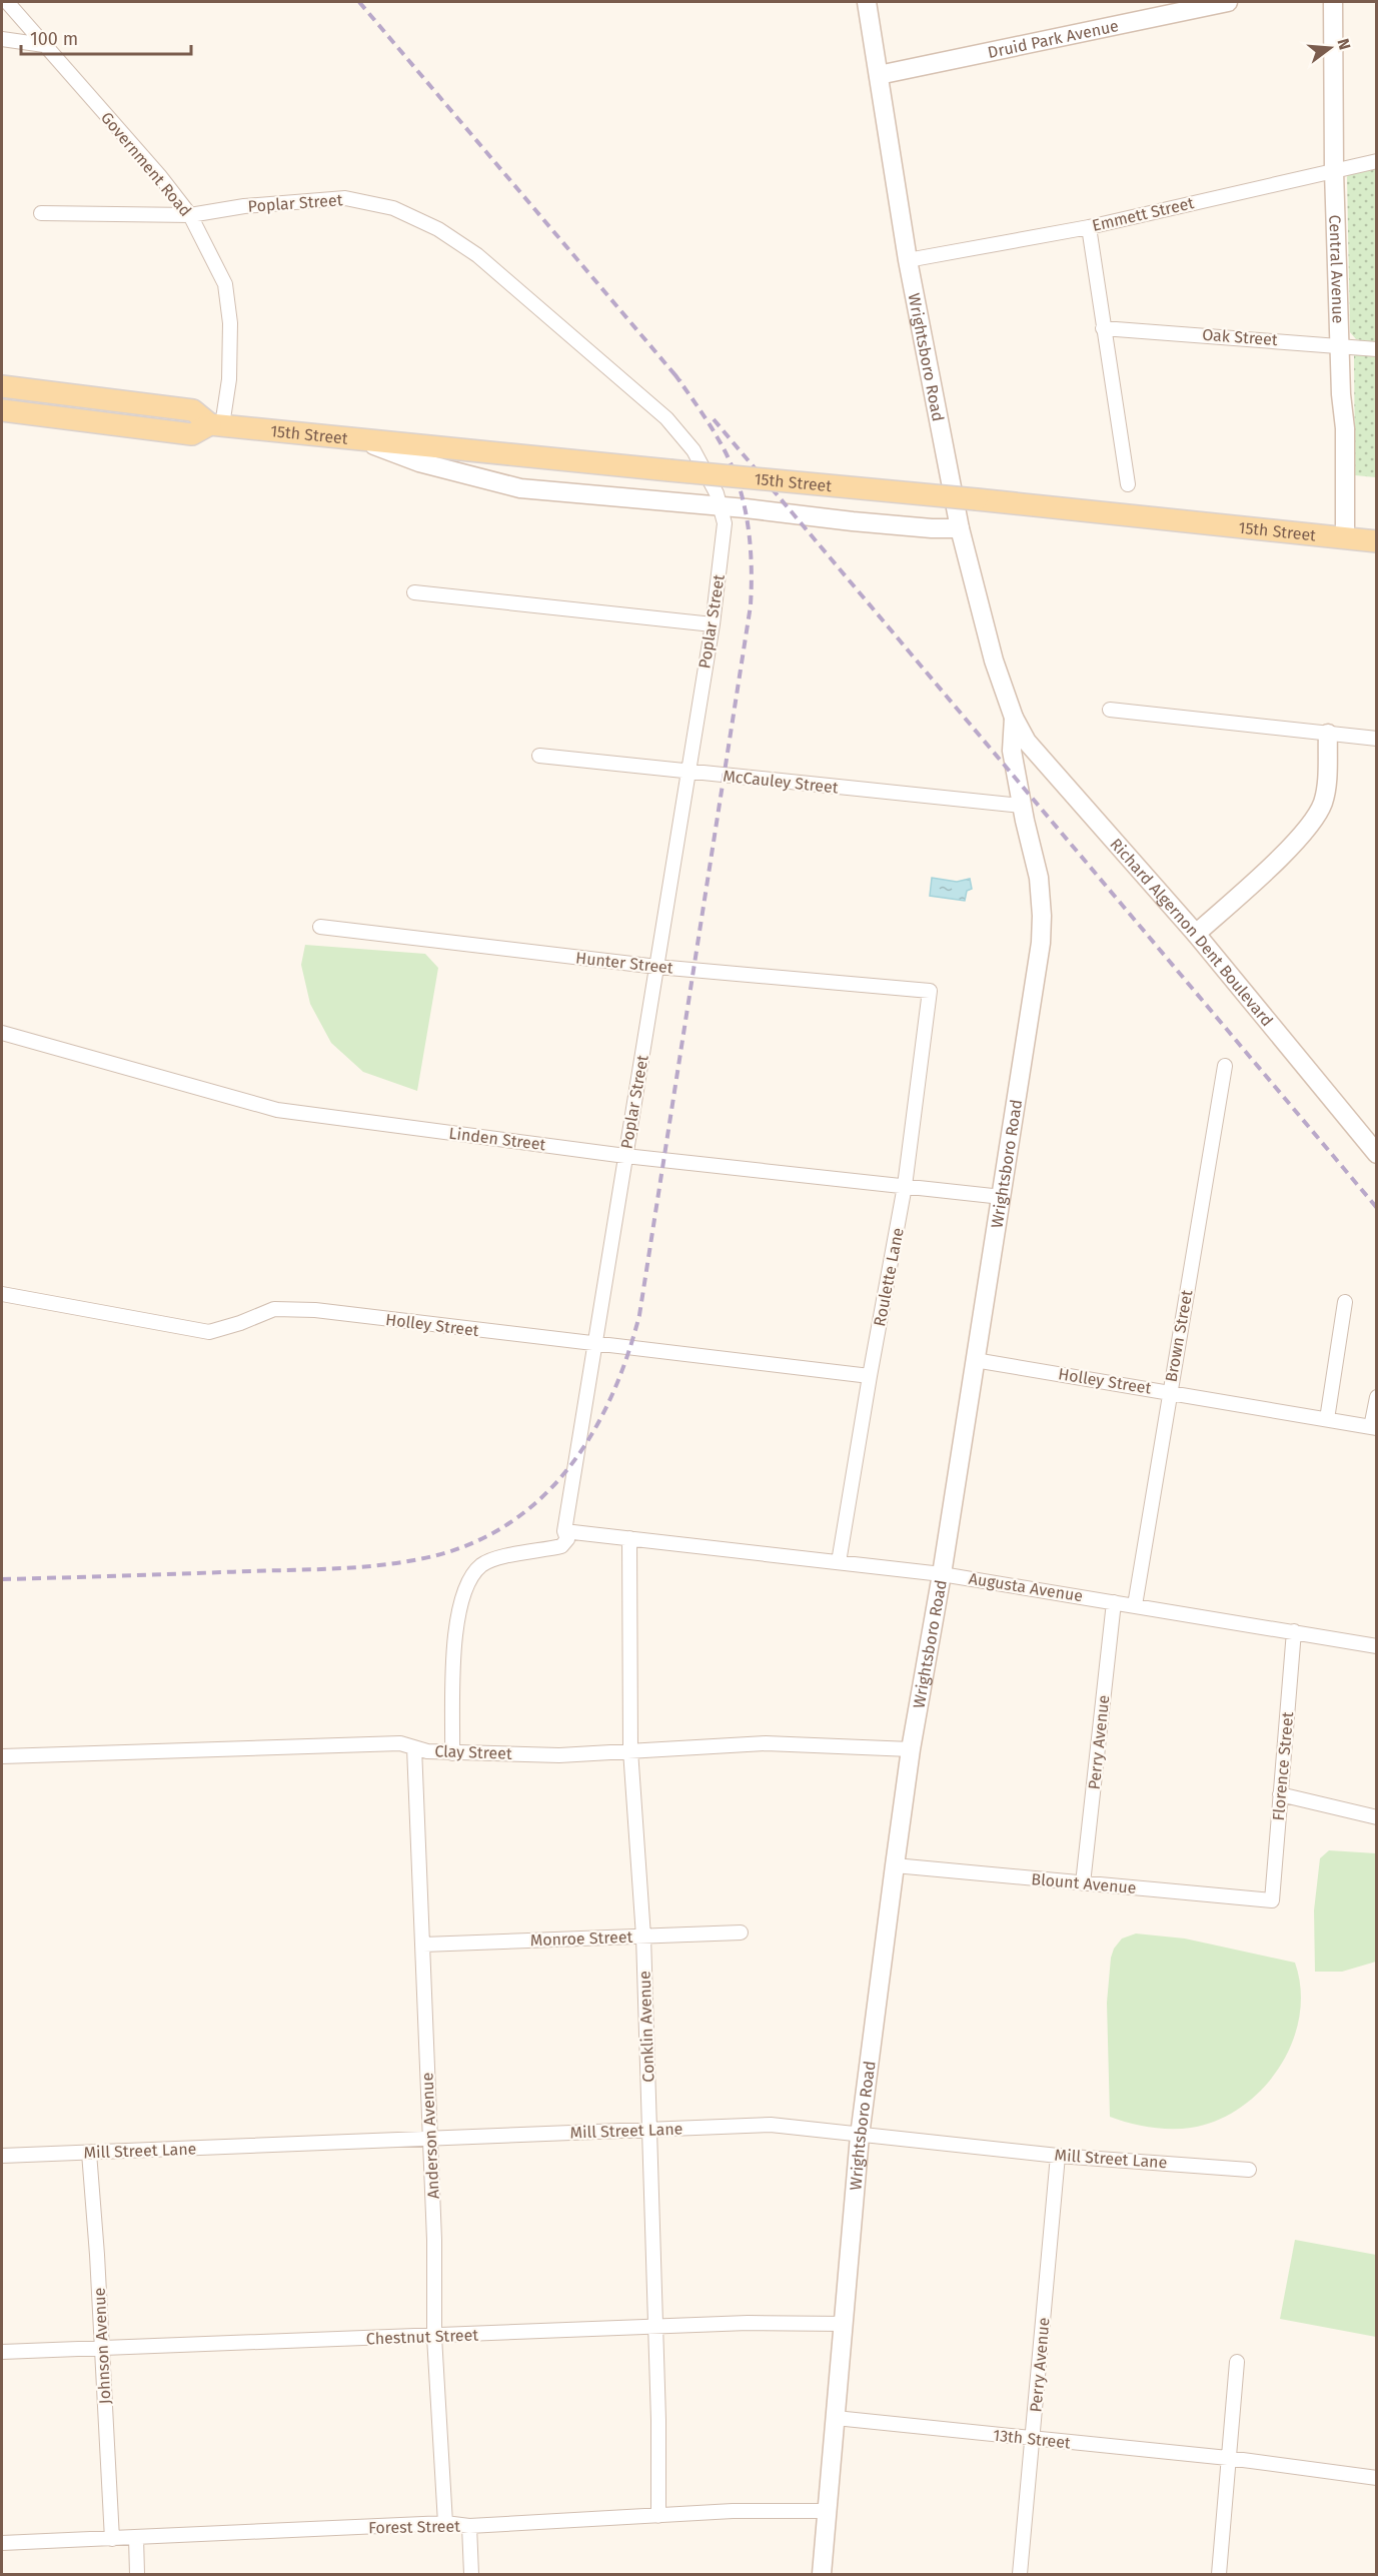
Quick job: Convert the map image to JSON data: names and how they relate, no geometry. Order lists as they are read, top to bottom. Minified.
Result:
{"streets":{"main road":["15th Street"],"street":["Druid Park Avenue","Government Road","Poplar Street","Emmett Street","Central Avenue","Oak Street","Wrightsboro Road","McCauley Street","Richard Algernon Dent Boulevard","Hunter Street","Linden Street","Roulette Lane","Holley Street","Brown Street","Augusta Avenue","Perry Avenue","Clay Street","Florence Street","Blount Avenue","Monroe Street","Conklin Avenue","Mill Street Lane","Anderson Avenue","Chestnut Street","Johnson Avenue","13th Street","Forest Street"]},"crossings":[["Druid Park Avenue","Wrightsboro Road"],["Government Road","Poplar Street"],["Government Road","15th Street"],["Poplar Street","McCauley Street"],["Poplar Street","Hunter Street"],["Poplar Street","Linden Street"],["Poplar Street","Holley Street"],["Poplar Street","Augusta Avenue"],["Emmett Street","Central Avenue"],["Emmett Street","Wrightsboro Road"],["Central Avenue","Oak Street"],["Central Avenue","15th Street"],["Wrightsboro Road","McCauley Street"],["Wrightsboro Road","Richard Algernon Dent Boulevard"],["Wrightsboro Road","Linden Street"],["Wrightsboro Road","Holley Street"],["Wrightsboro Road","Augusta Avenue"],["Wrightsboro Road","Clay Street"],["Wrightsboro Road","Blount Avenue"],["Wrightsboro Road","Mill Street Lane"],["Wrightsboro Road","Chestnut Street"],["Wrightsboro Road","13th Street"],["Wrightsboro Road","Forest Street"],["Hunter Street","Roulette Lane"],["Linden Street","Roulette Lane"],["Roulette Lane","Holley Street"],["Roulette Lane","Augusta Avenue"],["Holley Street","Brown Street"],["Brown Street","Augusta Avenue"],["Augusta Avenue","Perry Avenue"],["Augusta Avenue","Florence Street"],["Augusta Avenue","Conklin Avenue"],["Perry Avenue","Blount Avenue"],["Perry Avenue","Mill Street Lane"],["Perry Avenue","13th Street"],["Clay Street","Conklin Avenue"],["Clay Street","Anderson Avenue"],["Florence Street","Blount Avenue"],["Monroe Street","Conklin Avenue"],["Monroe Street","Anderson Avenue"],["Conklin Avenue","Mill Street Lane"],["Conklin Avenue","Chestnut Street"],["Conklin Avenue","Forest Street"],["Mill Street Lane","Anderson Avenue"],["Mill Street Lane","Johnson Avenue"],["Anderson Avenue","Chestnut Street"],["Anderson Avenue","Forest Street"],["Chestnut Street","Johnson Avenue"],["Johnson Avenue","Forest Street"]],"scale_bar":"100 m","north":"right"}
